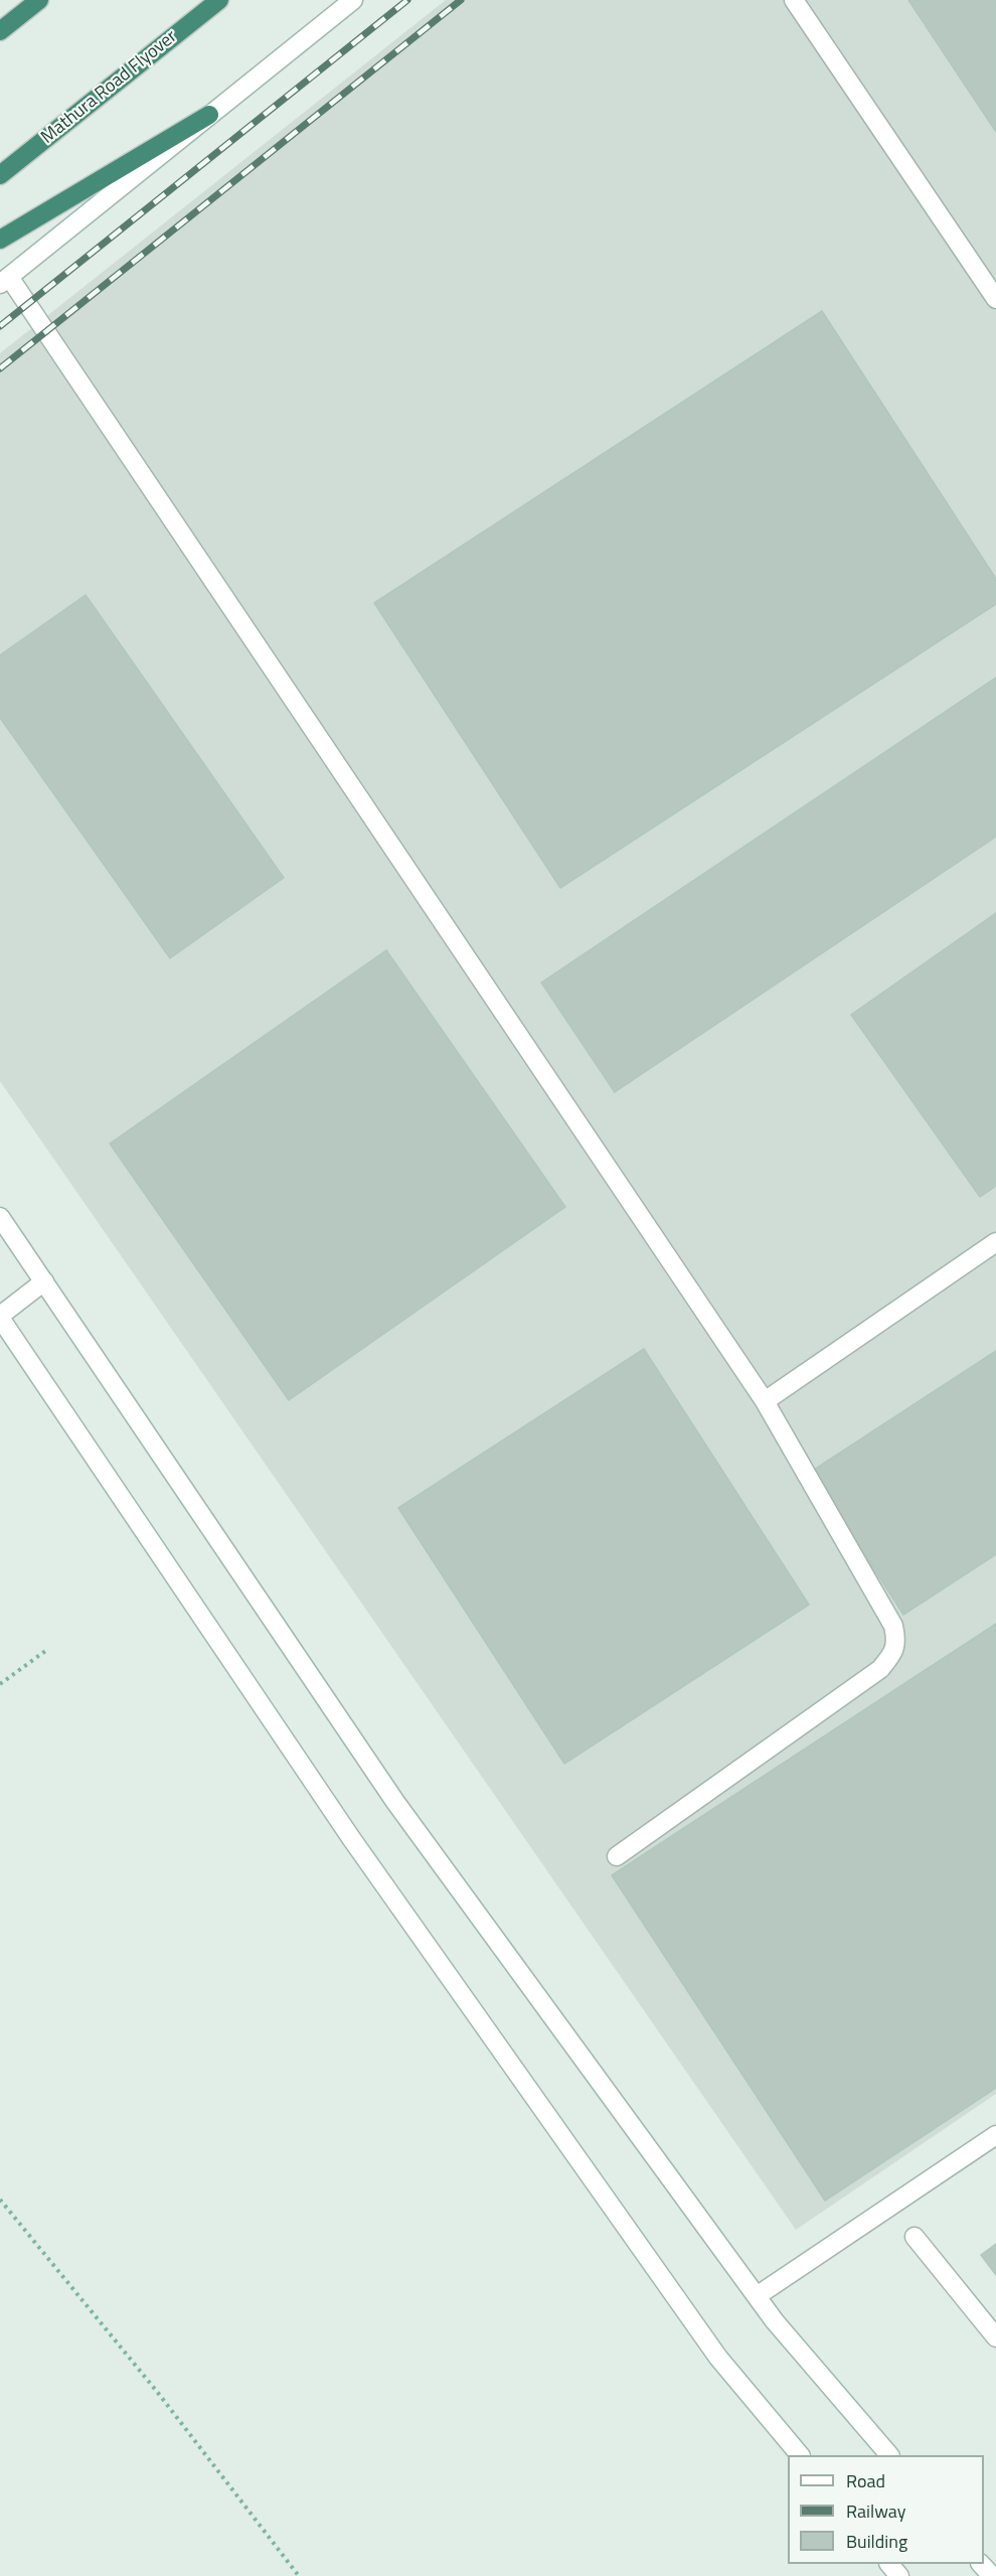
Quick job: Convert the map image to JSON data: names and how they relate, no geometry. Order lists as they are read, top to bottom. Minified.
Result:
{"streets":{"highway":["Mathura Road Flyover"]},"legend":["Road","Railway","Building"]}
